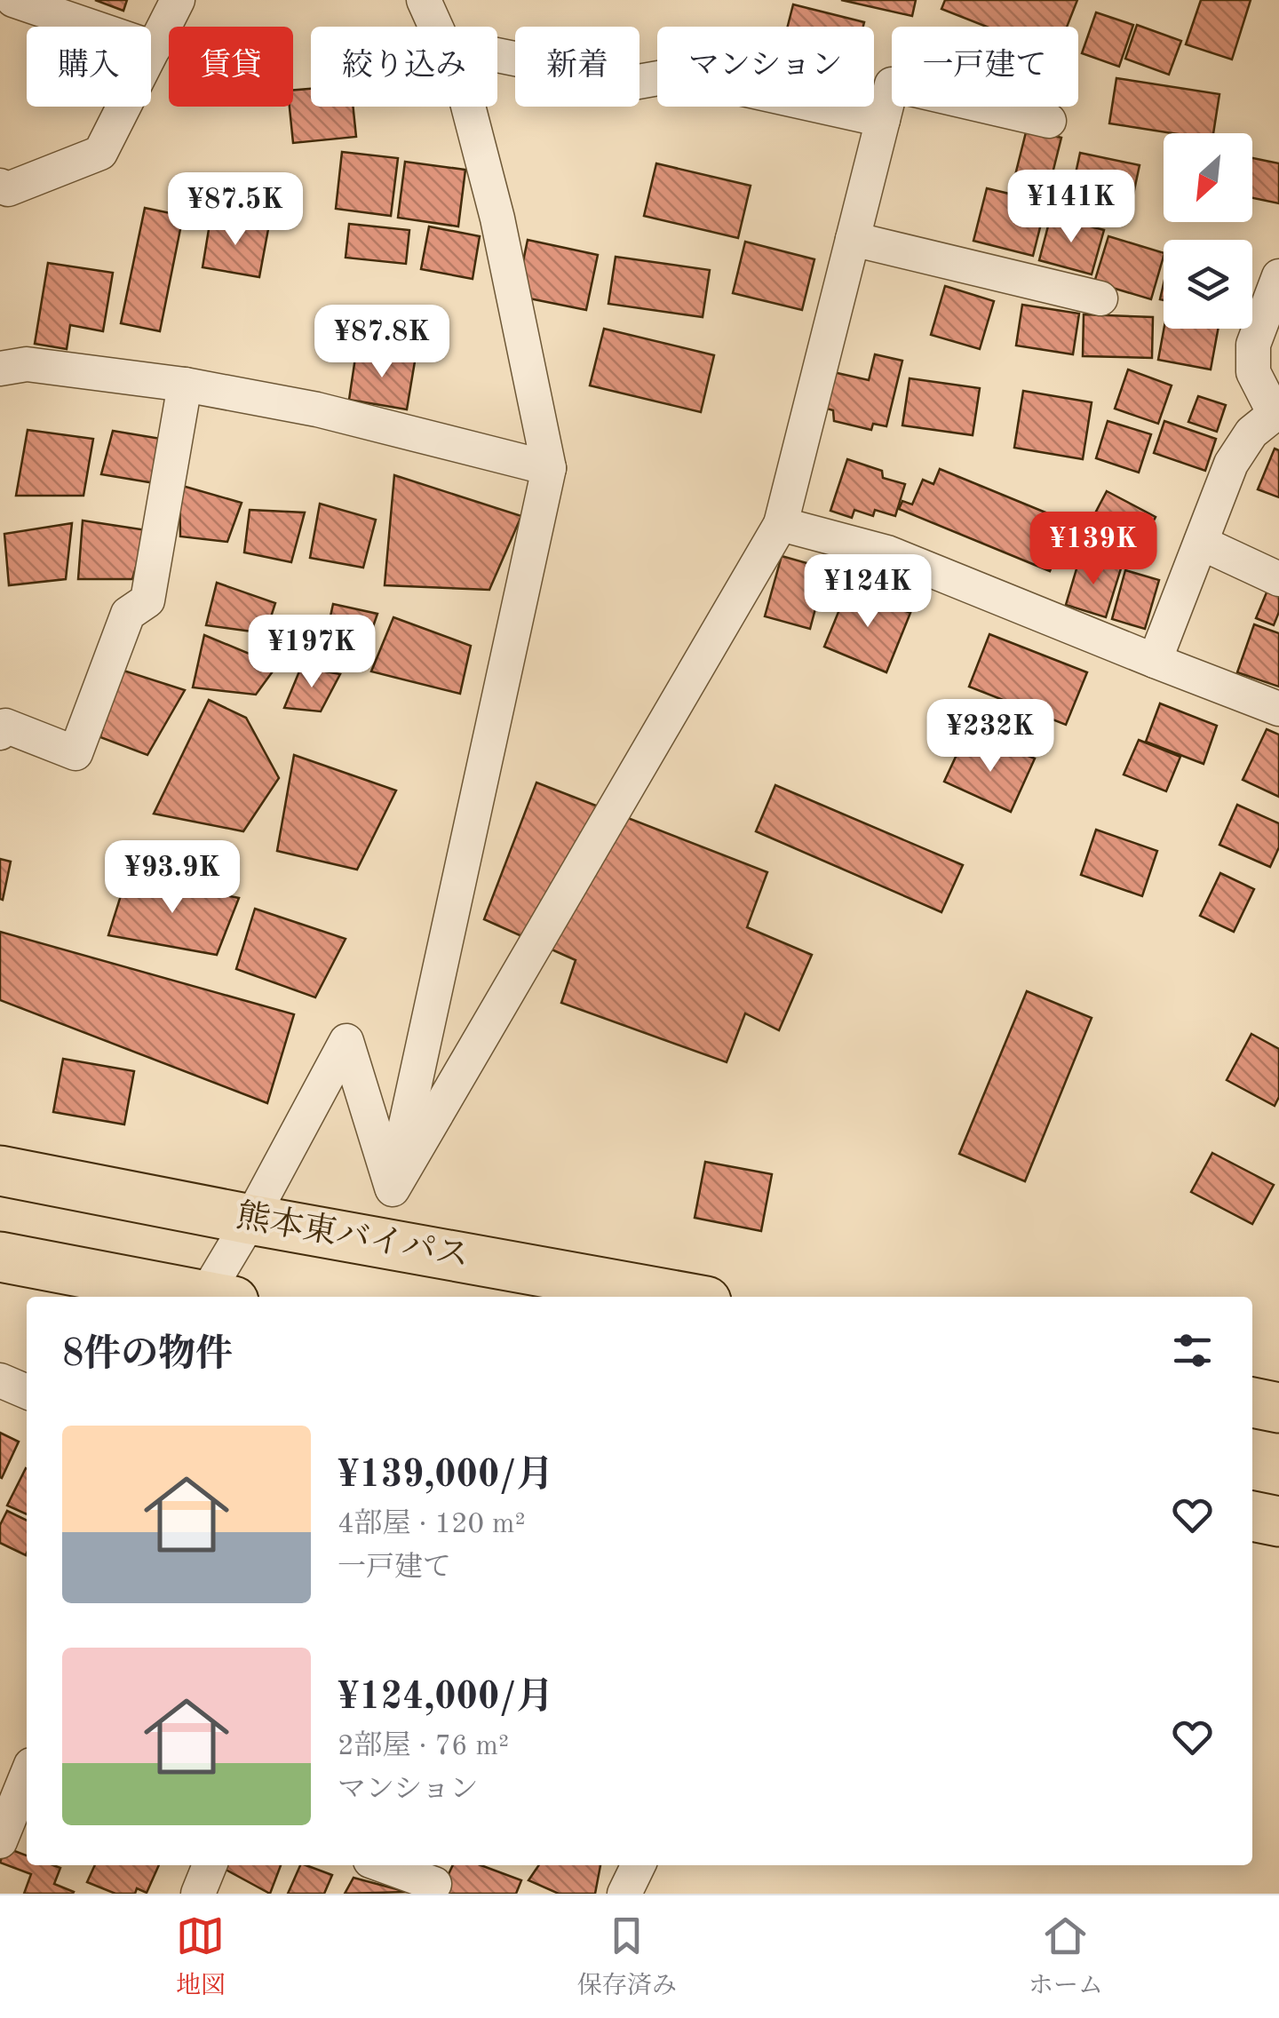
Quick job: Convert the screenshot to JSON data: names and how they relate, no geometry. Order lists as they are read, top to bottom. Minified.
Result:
{"streets":{"highway":["熊本東バイパス"]},"north":"bottom left","page":{"chip":["購入","賃貸","絞り込み","新着","マンション","一戸建て"],"price":["¥141K","¥87.5K","¥87.8K","¥139K","¥124K","¥197K","¥232K","¥93.9K"],"heading":"8件の物件","list":[{"name":"¥139,000/月","note":"4部屋 · 120 m² · 一戸建て"},{"name":"¥124,000/月","note":"2部屋 · 76 m² · マンション"}],"tabs":["地図","保存済み","ホーム"]}}
